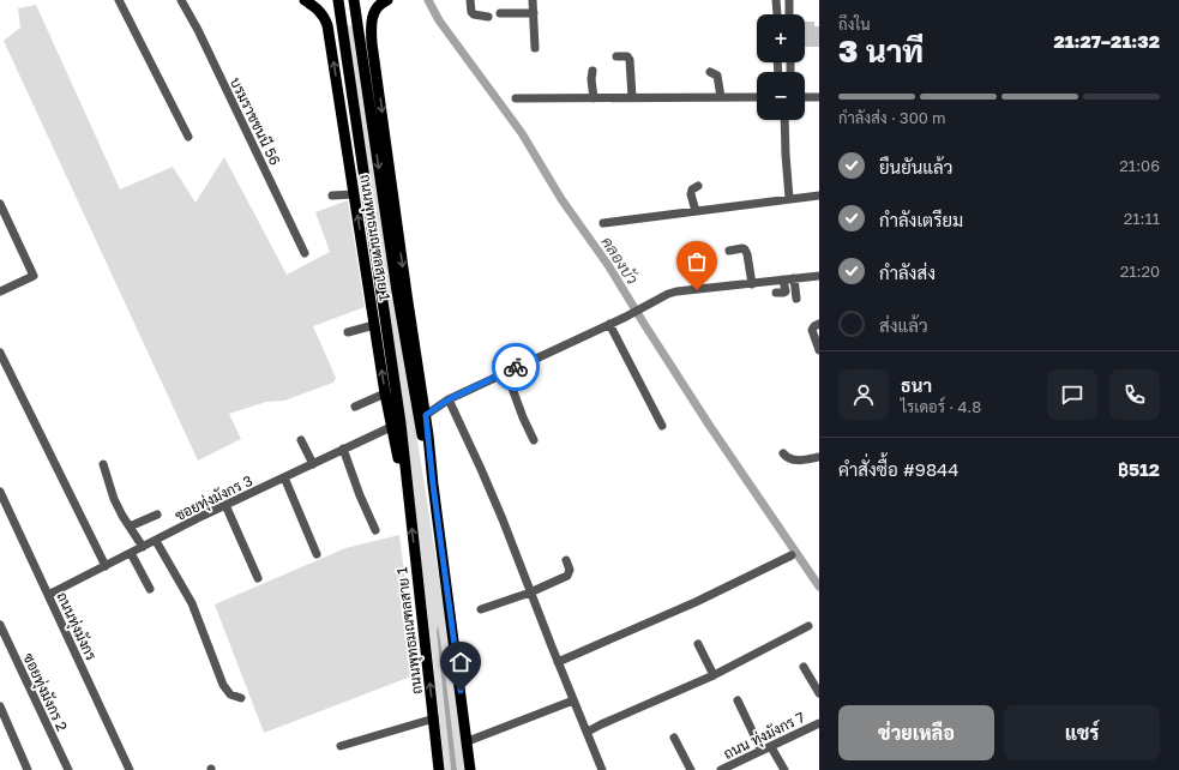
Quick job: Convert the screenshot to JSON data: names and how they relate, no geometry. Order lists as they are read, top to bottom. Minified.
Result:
{"streets":{"main road":["ถนนพุทธมณฑลสาย 1"],"street":["บรมราชชนนี 56","ซอยทุ่งมังกร 3","ถนนทุ่งมังกร","ซอยทุ่งมังกร 2","ถนน ทุ่งมังกร 7"]},"crossings":[["ถนนพุทธมณฑลสาย 1","ซอยทุ่งมังกร 3"],["ซอยทุ่งมังกร 3","ถนนทุ่งมังกร"]],"water":["คลองบัว"],"page":{"heading":["3 นาที","ถึงใน","21:27–21:32"],"panel":["ธนา","ไรเดอร์ · 4.8","คำสั่งซื้อ #9844","฿512"],"map_buttons":["+","−"],"bar":"กำลังส่ง · 300 m","list":[["ยืนยันแล้ว","21:06"],["กำลังเตรียม","21:11"],["กำลังส่ง","21:20"],"ส่งแล้ว"],"buttons":["ช่วยเหลือ","แชร์"]}}
